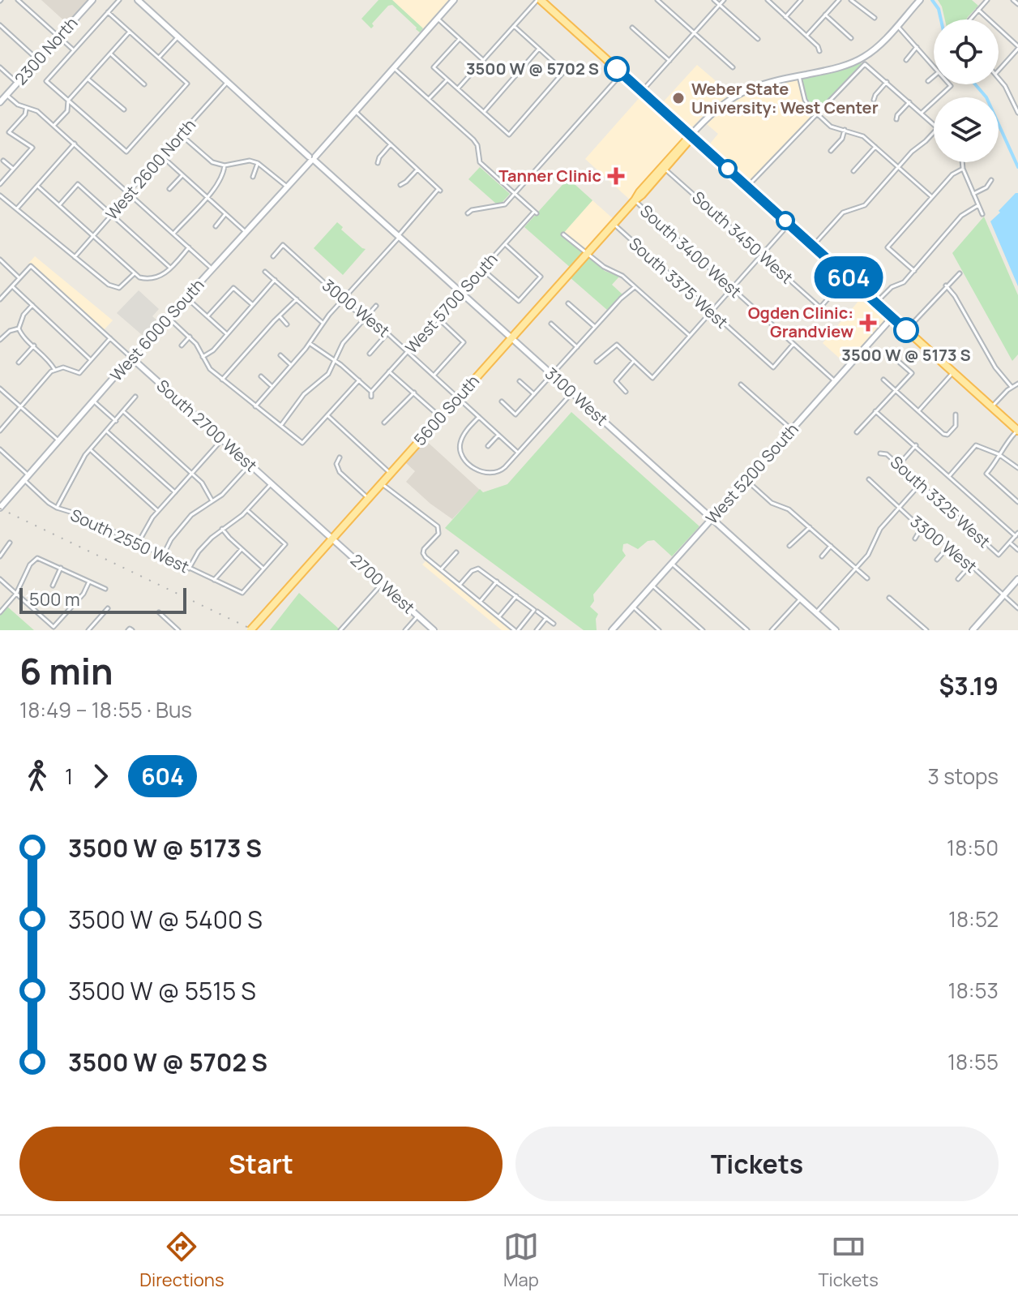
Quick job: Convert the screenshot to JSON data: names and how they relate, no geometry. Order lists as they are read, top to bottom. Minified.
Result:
{"streets":{"main road":["5600 South"],"street":["2300 North","West 2600 North","South 3450 West","South 3400 West","South 3375 West","West 5700 South","3000 West","West 6000 South","3100 West","South 2700 West","West 5200 South","South 3325 West","South 2550 West","3300 West","2700 West"]},"crossings":[["West 2600 North","3100 West"],["South 3450 West","5600 South"],["South 3400 West","South 3375 West"],["South 3400 West","5600 South"],["South 3400 West","West 5200 South"],["South 3375 West","5600 South"],["West 5700 South","3000 West"],["West 5700 South","3100 West"],["3000 West","5600 South"],["West 6000 South","3100 West"],["West 6000 South","South 2700 West"],["West 6000 South","South 2550 West"],["3100 West","5600 South"],["3100 West","West 5200 South"],["5600 South","South 2700 West"],["5600 South","2700 West"],["South 2700 West","2700 West"]],"places":{"other":["3500 W @ 5702 S","Weber State University: West Center","3500 W @ 5173 S"],"health":["Tanner Clinic","Ogden Clinic: Grandview"]},"lines":["bus line 604"],"scale_bar":"500 m","page":{"on_map":"604","scale":"500 m","heading":["6 min","18:49 – 18:55 · Bus","$3.19"],"legs":["1","604","3 stops"],"list":[{"name":"3500 W @ 5173 S","value":"18:50"},{"name":"3500 W @ 5400 S","value":"18:52"},{"name":"3500 W @ 5515 S","value":"18:53"},{"name":"3500 W @ 5702 S","value":"18:55"}],"buttons":["Start","Tickets"],"tabs":["Directions","Map","Tickets"]}}
